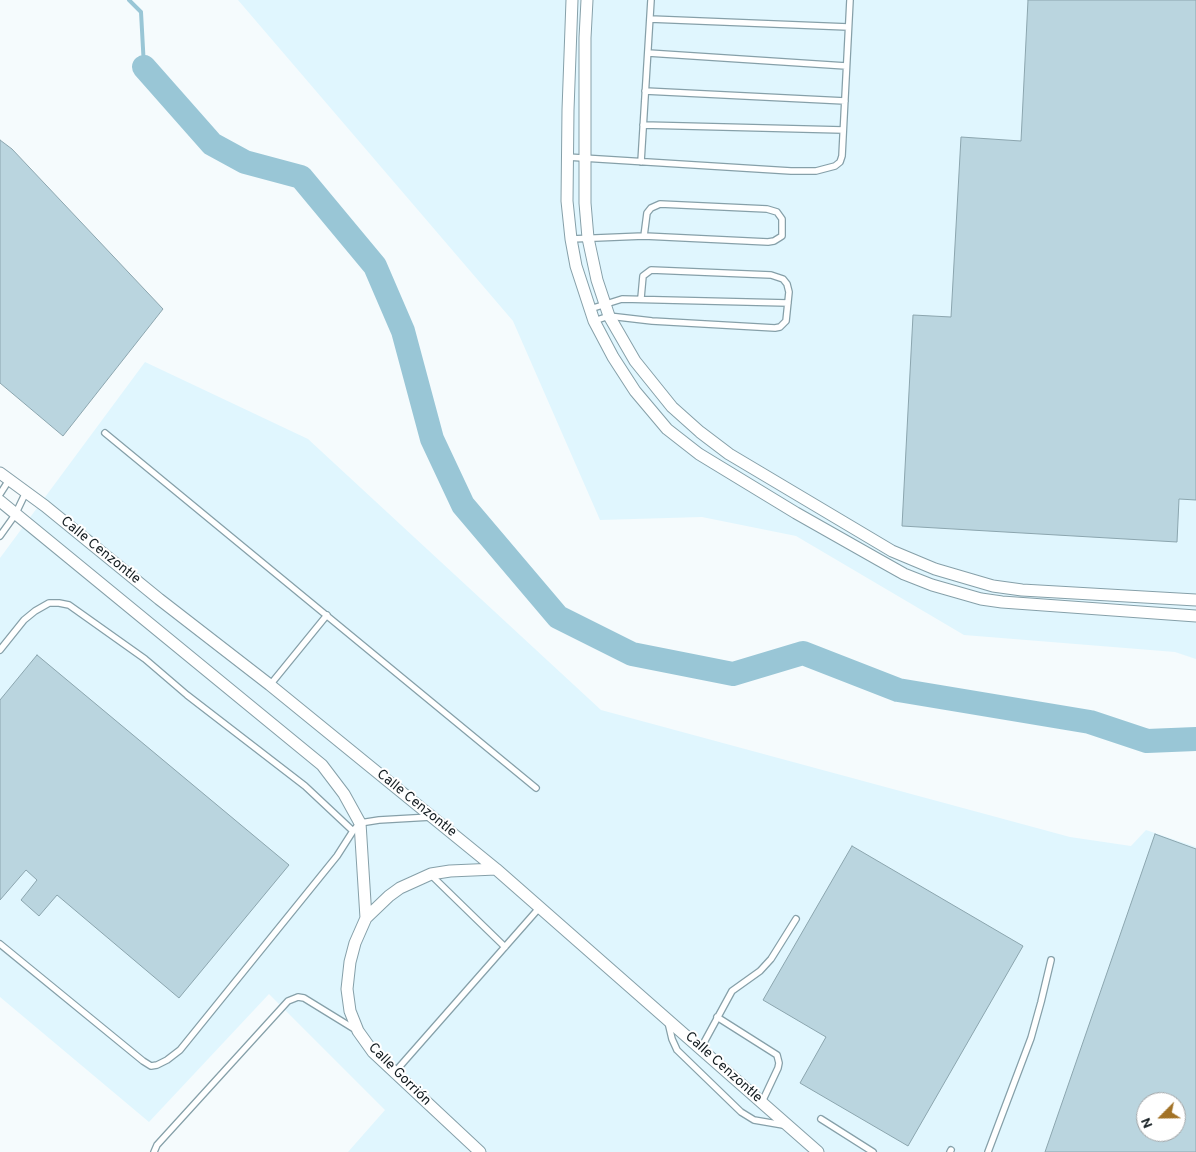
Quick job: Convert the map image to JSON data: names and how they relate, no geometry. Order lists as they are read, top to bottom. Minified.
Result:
{"streets":{"street":["Calle Cenzontle","Calle Gorrión"]},"crossings":[["Calle Cenzontle","Calle Gorrión"]],"north":"bottom left"}
